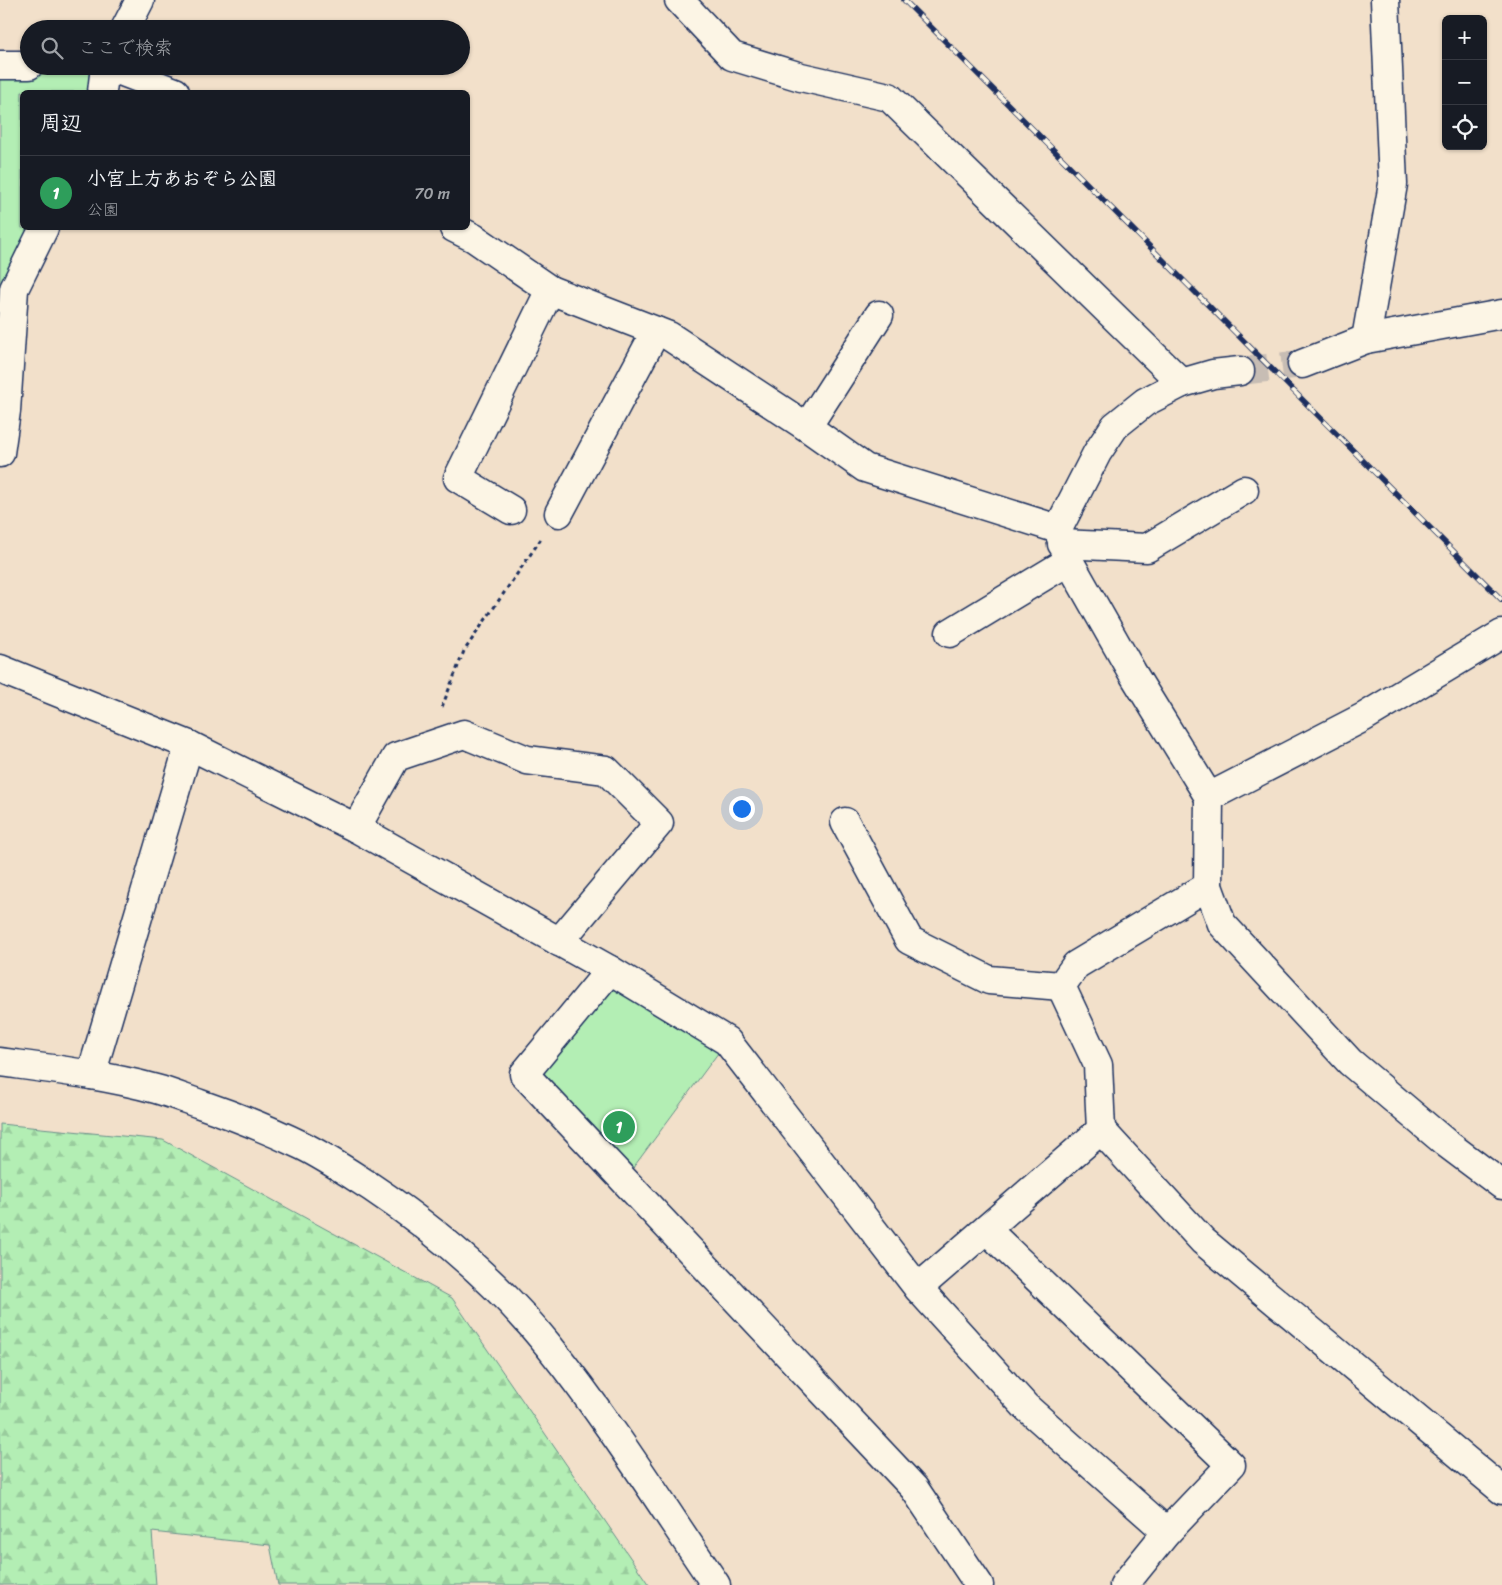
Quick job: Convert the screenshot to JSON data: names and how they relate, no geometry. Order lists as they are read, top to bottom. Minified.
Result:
{"page":{"map_buttons":["+","−"],"search":"ここで検索","heading":"周辺","list":[{"mark":"1","name":"小宮上方あおぞら公園","note":"公園","value":"70 m"}],"pins":"1"}}
